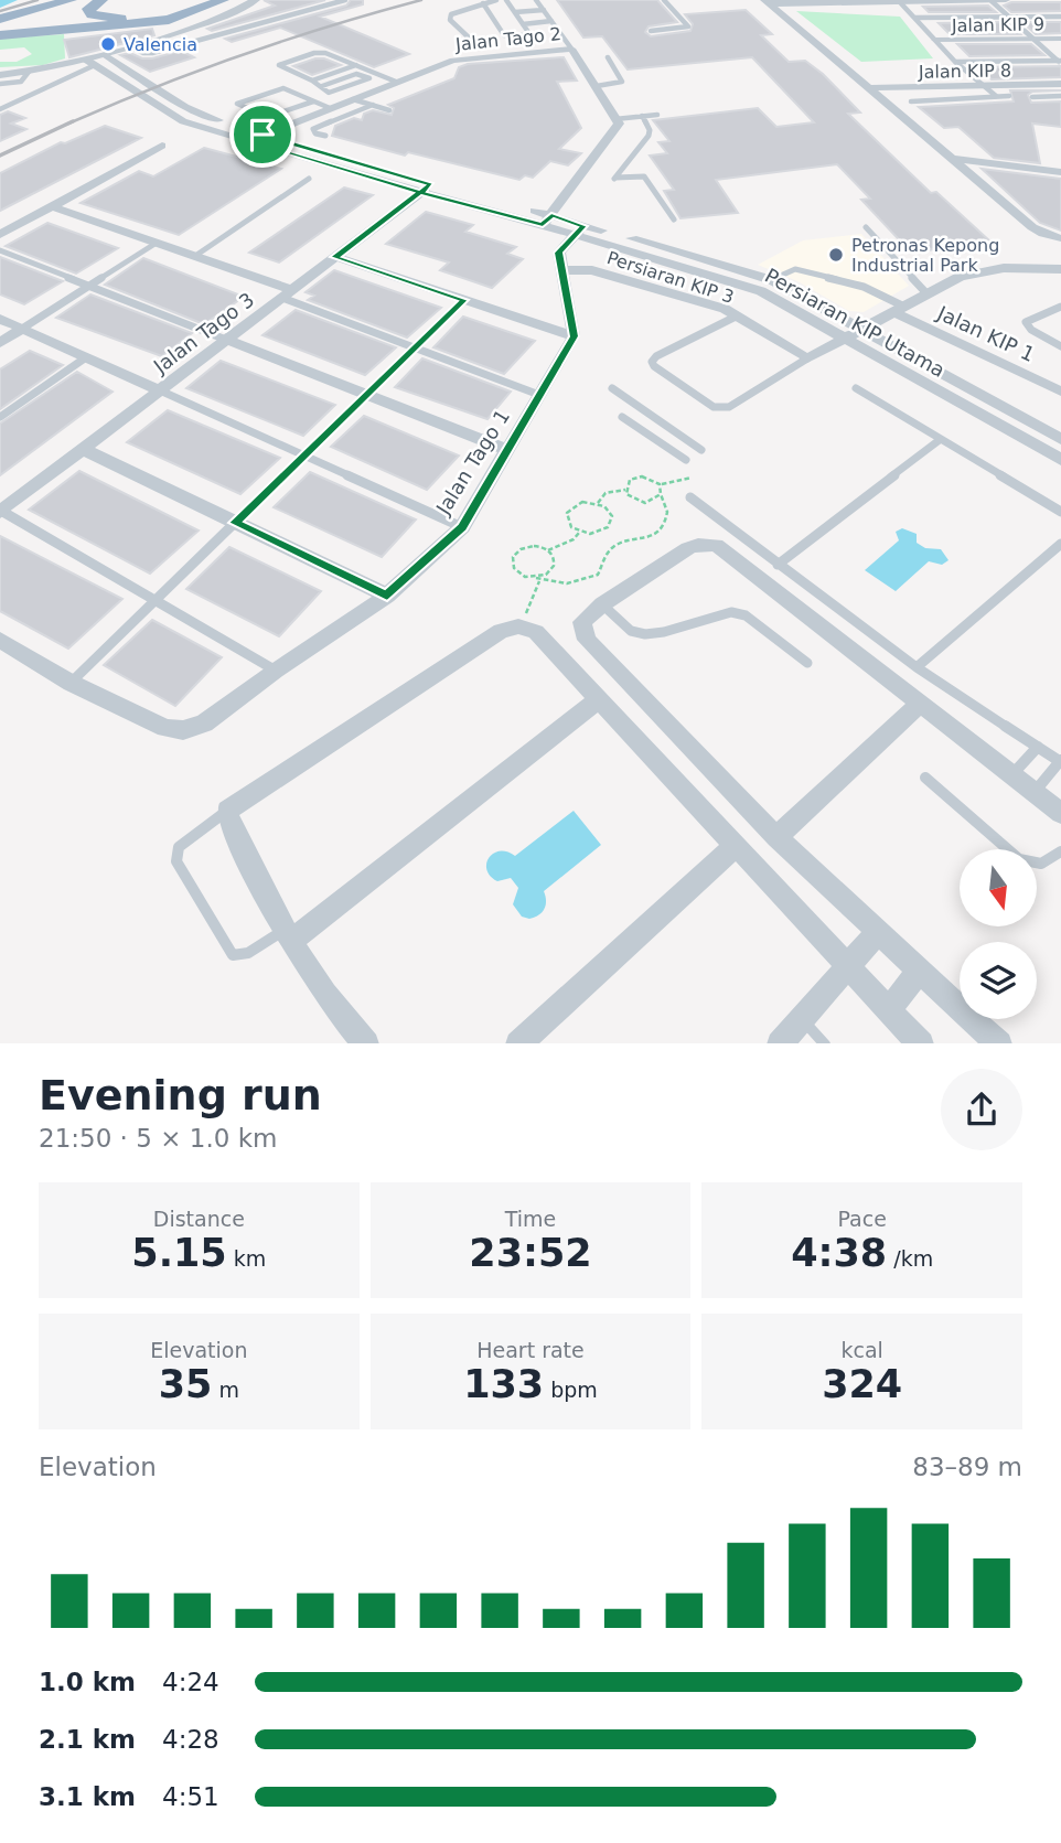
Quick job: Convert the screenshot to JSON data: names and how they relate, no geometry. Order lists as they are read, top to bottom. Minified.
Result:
{"streets":{"street":["Jalan KIP 9","Jalan Tago 2","Jalan KIP 8","Persiaran KIP 3","Persiaran KIP Utama","Jalan Tago 3","Jalan KIP 1","Jalan Tago 1"]},"places":["Valencia","Petronas Kepong Industrial Park"],"north":"bottom","page":{"heading":["Evening run","21:50 · 5 × 1.0 km"],"stats":[["Distance","5.15 km"],["Time","23:52"],["Pace","4:38 /km"],["Elevation","35 m"],["Heart rate","133 bpm"],["kcal","324"]],"chart":["Elevation","83–89 m"],"list":[{"name":"1.0 km","note":"4:24"},{"name":"2.1 km","note":"4:28"},{"name":"3.1 km","note":"4:51"}]}}
